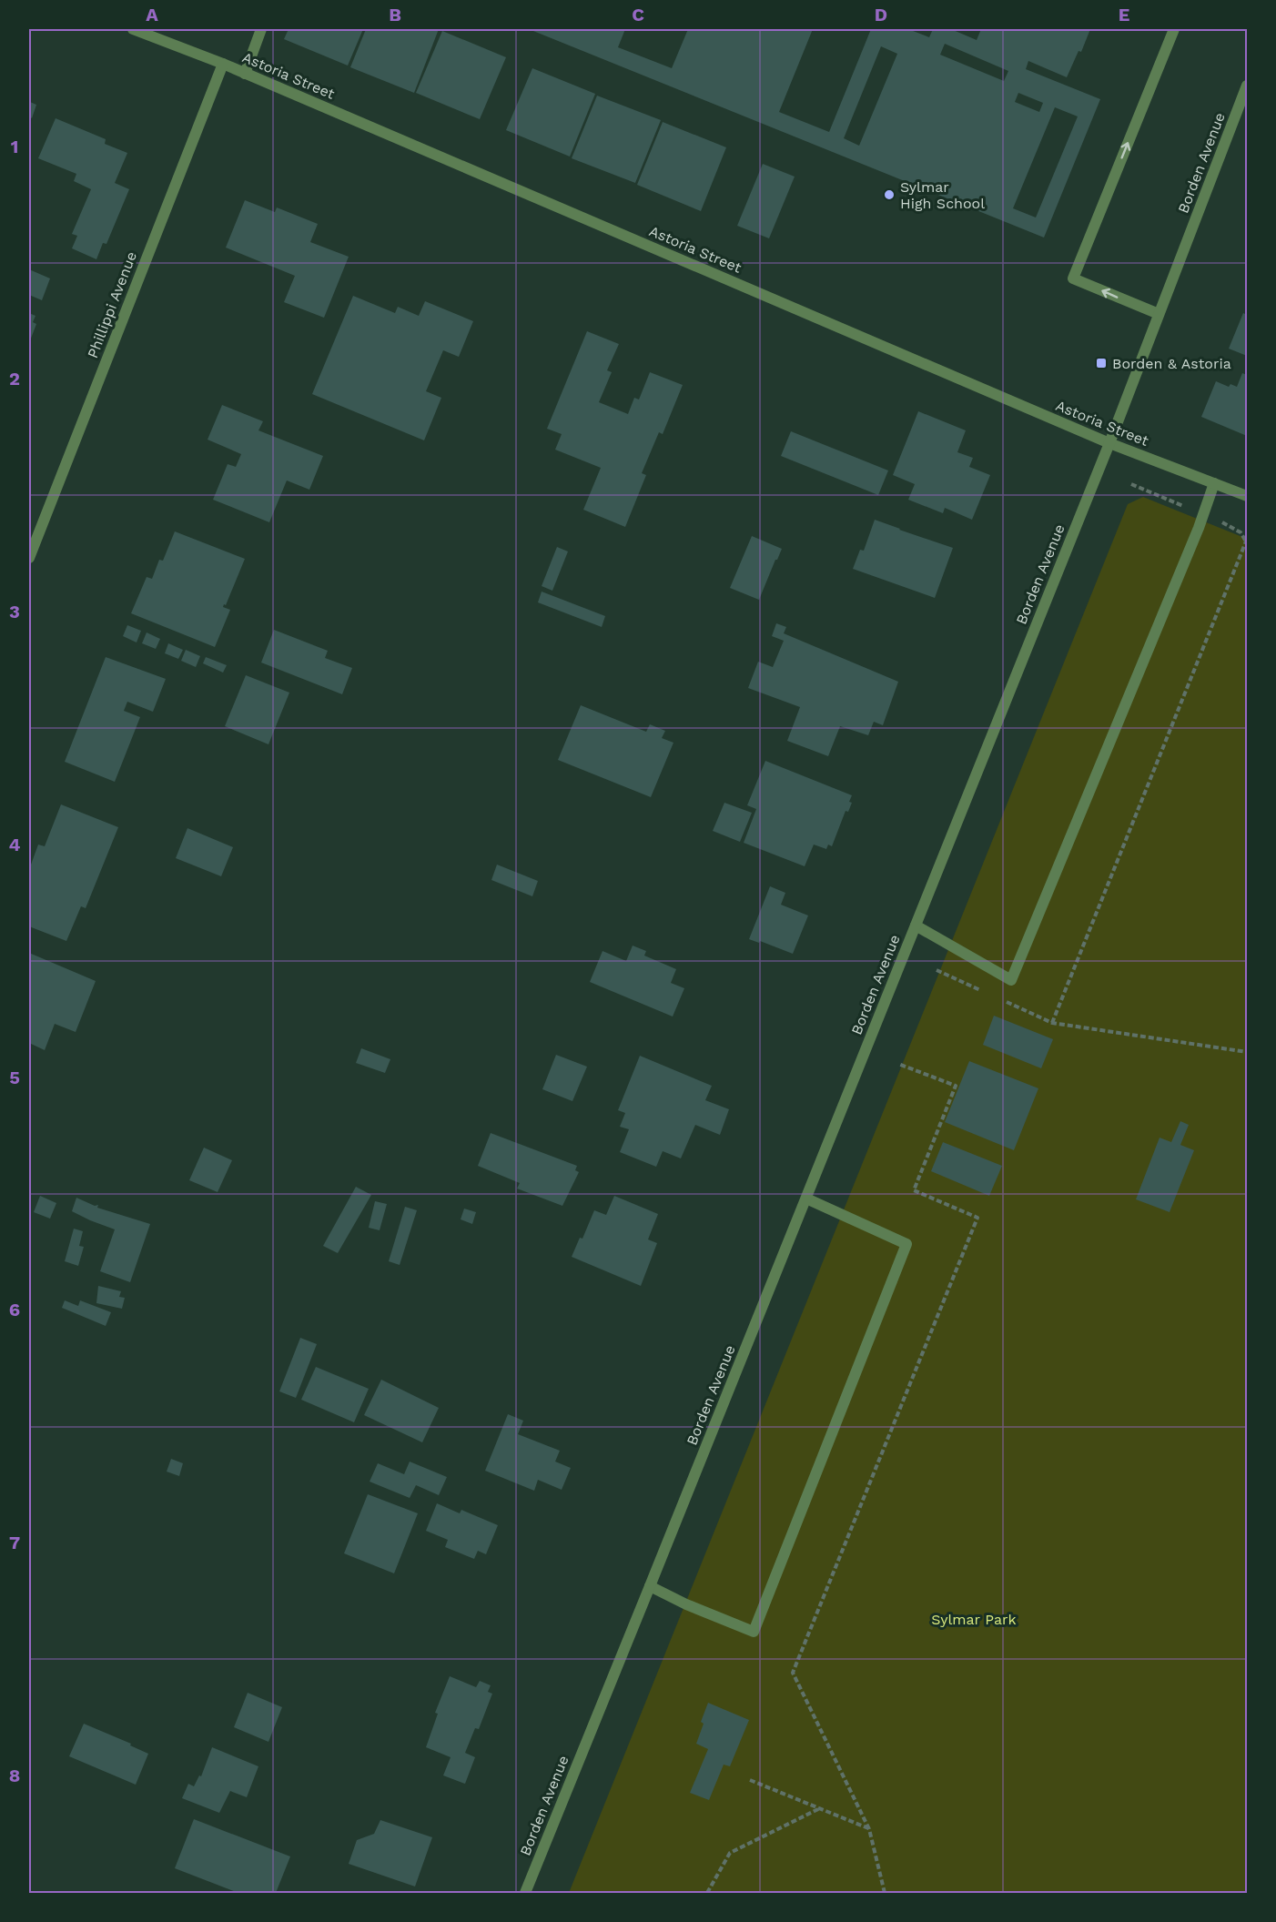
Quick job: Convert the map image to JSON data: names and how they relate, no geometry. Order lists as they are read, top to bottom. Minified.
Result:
{"streets":{"street":["Astoria Street","Borden Avenue","Phillippi Avenue"]},"crossings":[["Astoria Street","Borden Avenue"],["Astoria Street","Phillippi Avenue"]],"parks":["Sylmar Park"],"places":{"other":["Sylmar High School"],"transit":["Borden & Astoria"]},"grid":{"columns":["A","B","C","D","E"],"rows":["1","2","3","4","5","6","7","8"]}}
